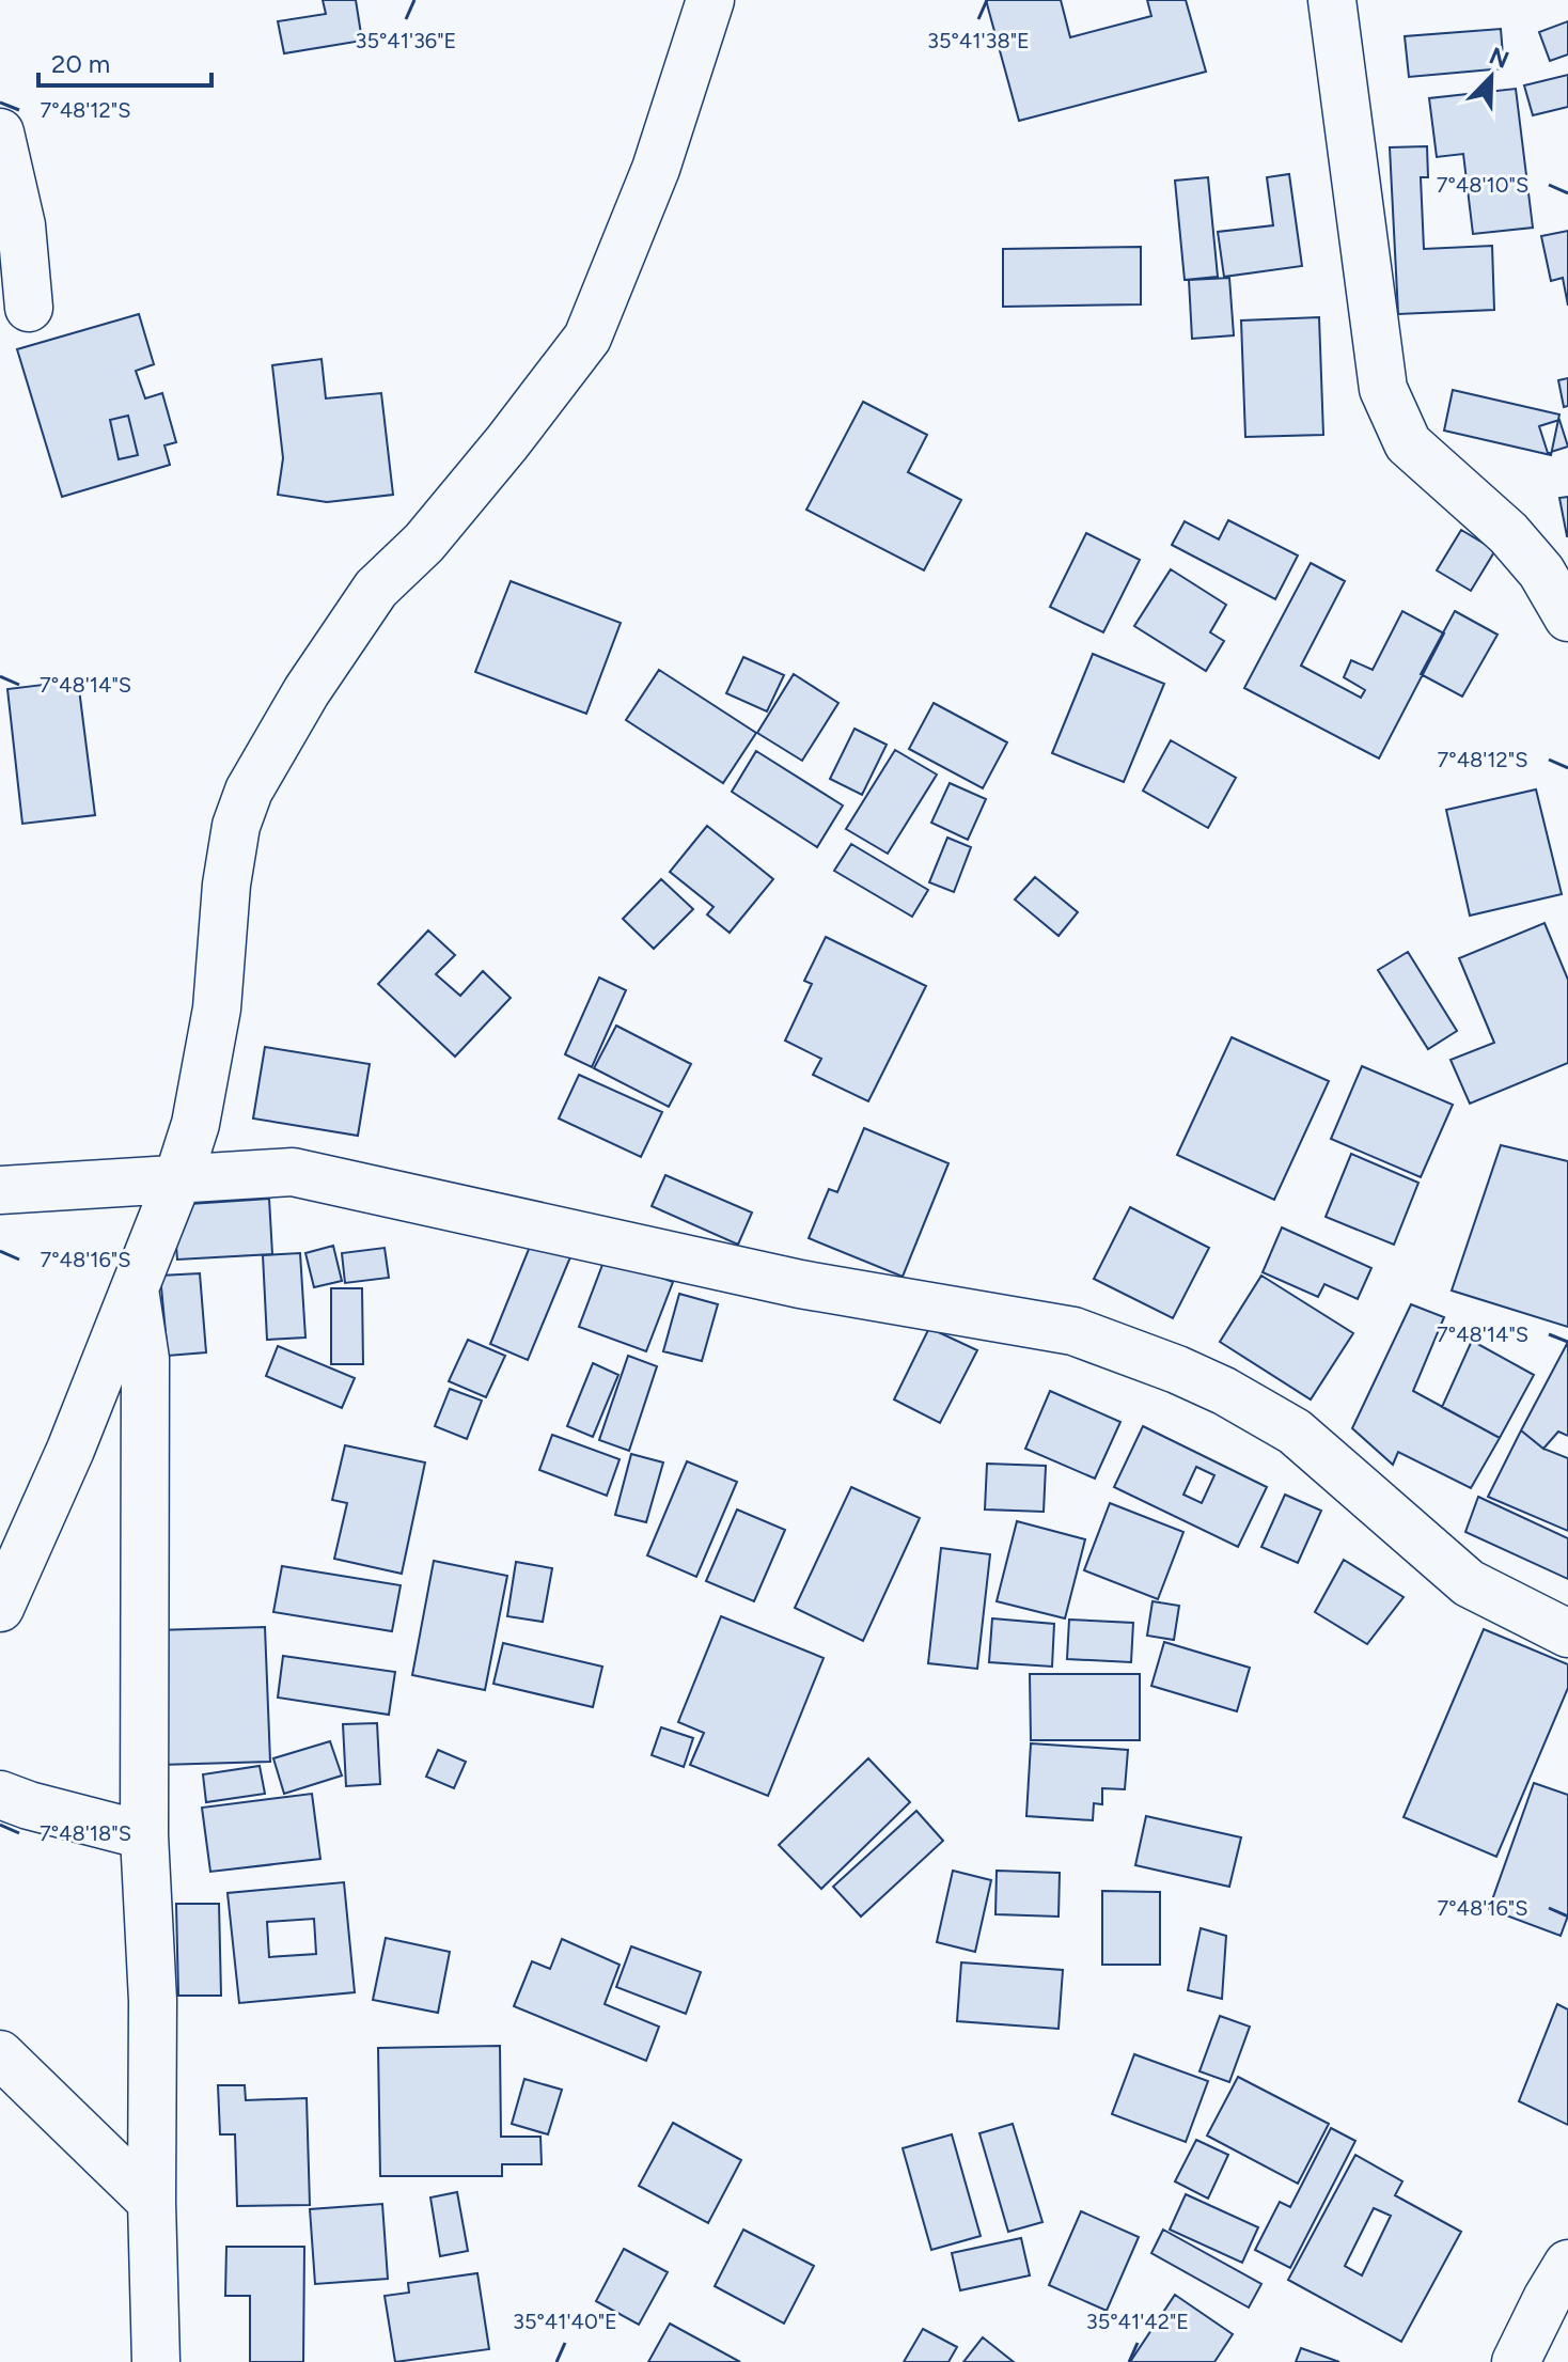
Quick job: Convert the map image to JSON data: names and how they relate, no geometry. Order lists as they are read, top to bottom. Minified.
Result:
{"scale_bar":"20 m","north":"top right","coordinates":["35°41'36\"E","35°41'38\"E","7°48'12\"S","7°48'10\"S","7°48'14\"S","7°48'16\"S","7°48'18\"S","35°41'40\"E","35°41'42\"E"]}
